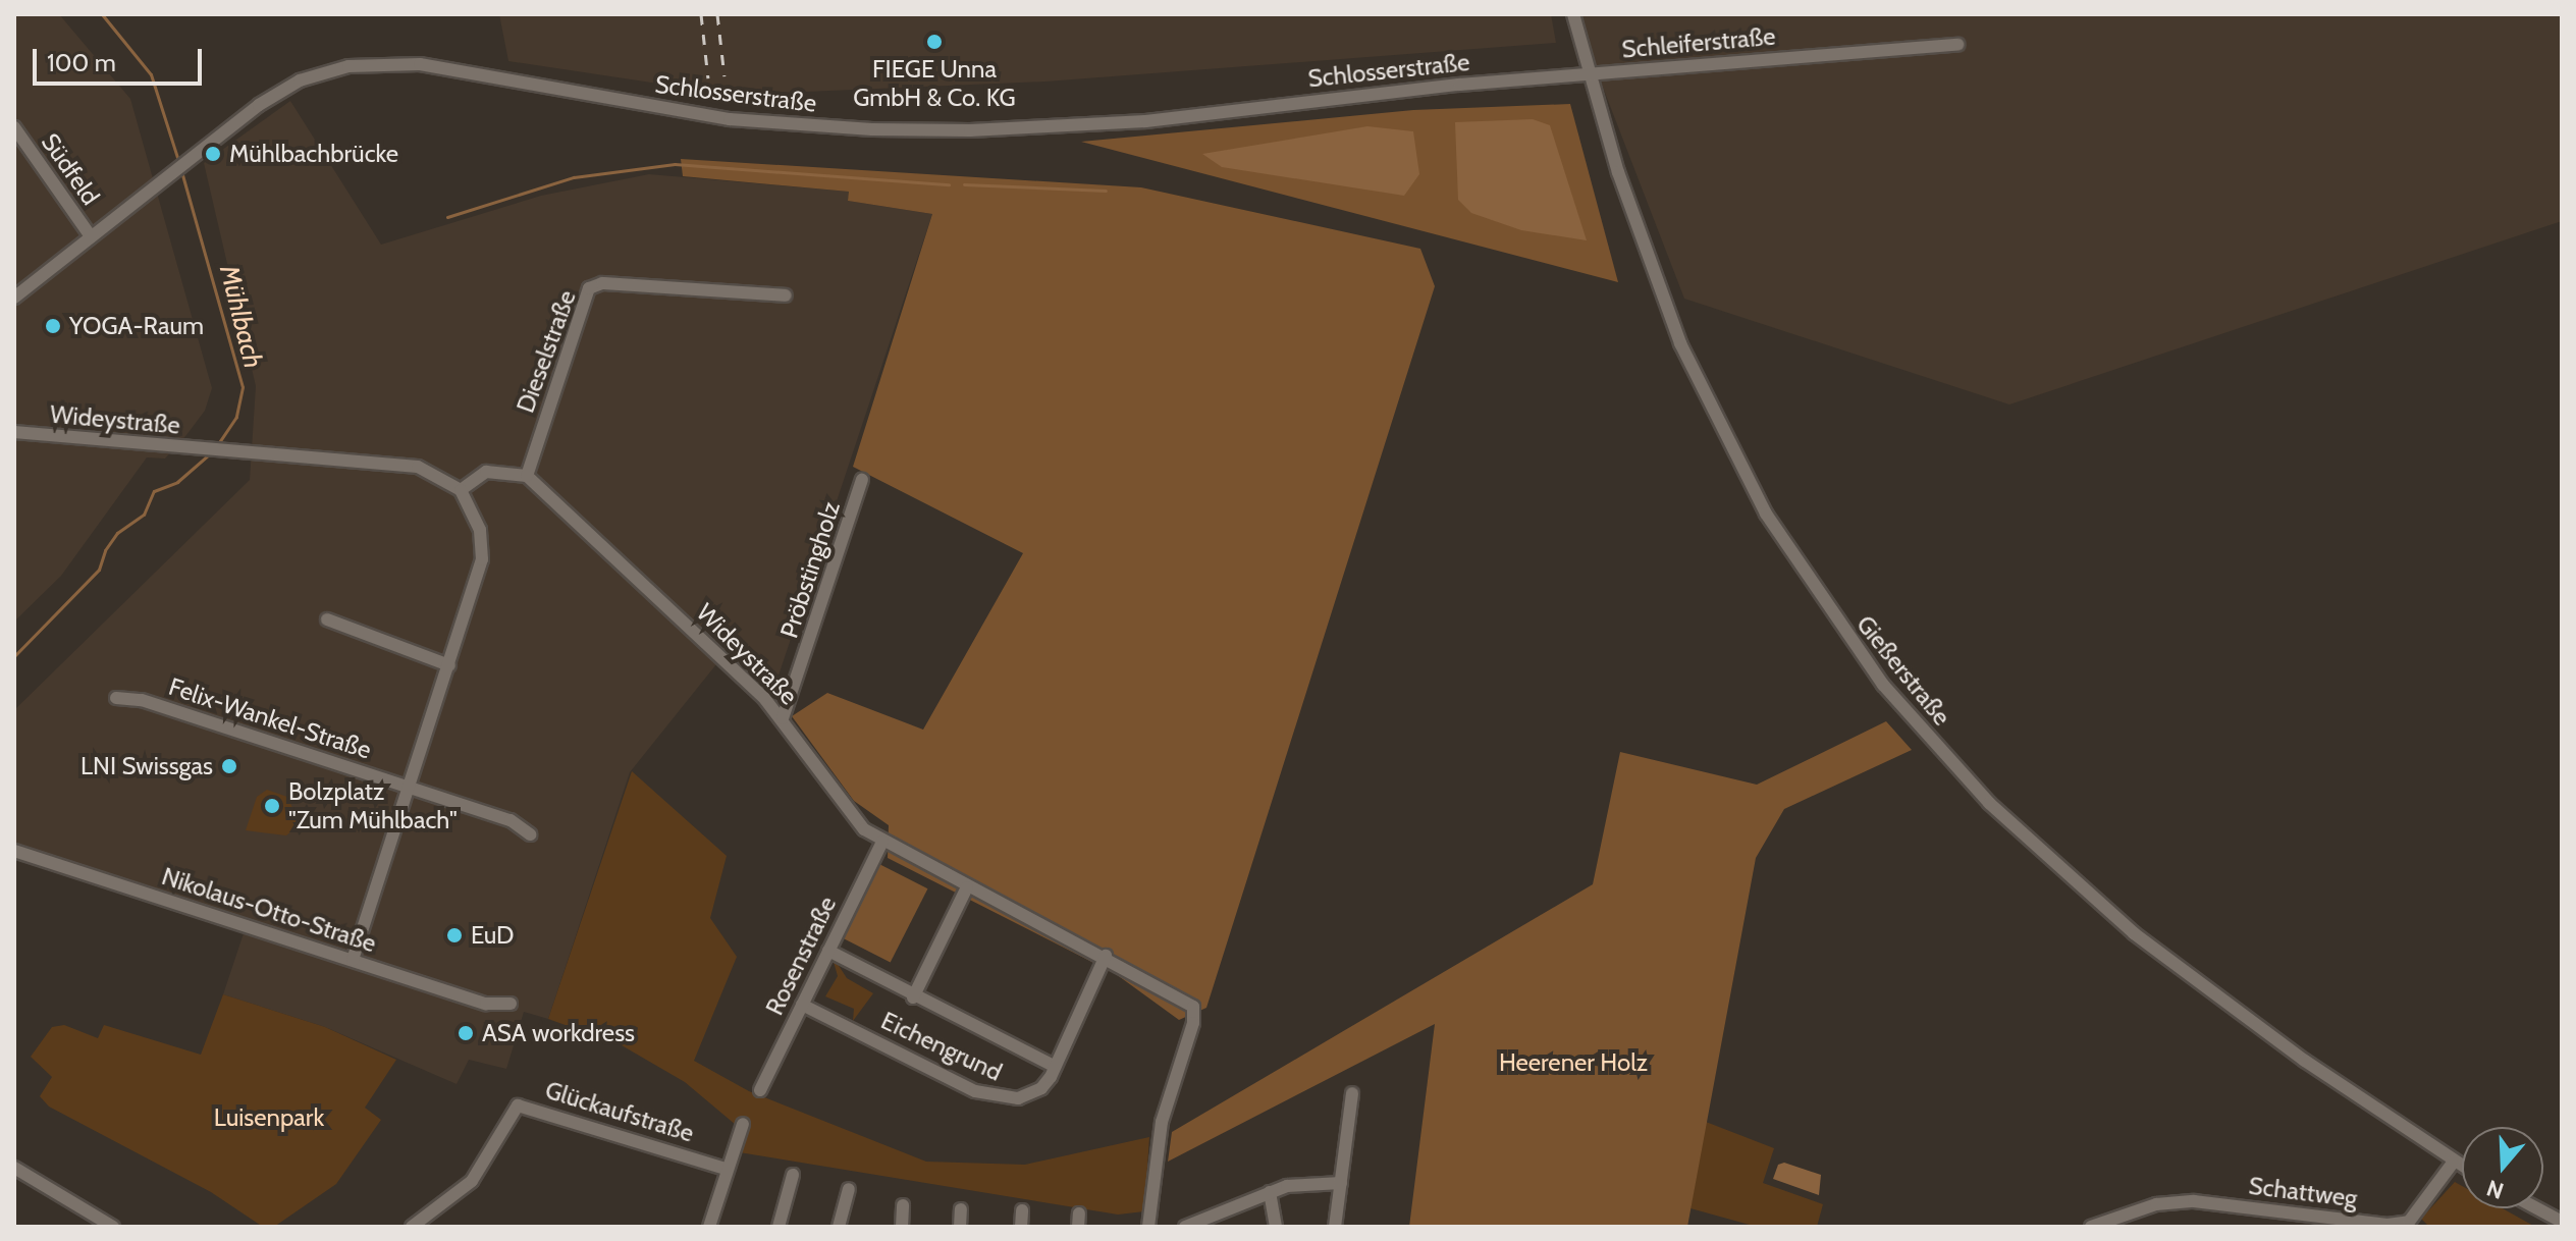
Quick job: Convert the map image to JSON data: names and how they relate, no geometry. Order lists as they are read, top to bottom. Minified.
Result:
{"streets":{"street":["Schleiferstraße","Schlosserstraße","Südfeld","Dieselstraße","Wideystraße","Pröbstingholz","Gießerstraße","Felix-Wankel-Straße","Nikolaus-Otto-Straße","Rosenstraße","Eichengrund","Glückaufstraße","Schattweg"]},"crossings":[["Schleiferstraße","Schlosserstraße"],["Schleiferstraße","Gießerstraße"],["Schlosserstraße","Südfeld"],["Schlosserstraße","Gießerstraße"],["Dieselstraße","Wideystraße"],["Wideystraße","Pröbstingholz"],["Wideystraße","Rosenstraße"],["Wideystraße","Eichengrund"],["Gießerstraße","Schattweg"],["Rosenstraße","Eichengrund"]],"water":["Mühlbach"],"parks":["Heerener Holz","Luisenpark"],"places":["FIEGE Unna GmbH & Co. KG","Mühlbachbrücke","YOGA-Raum","LNI Swissgas","Bolzplatz \"Zum Mühlbach\"","EuD","ASA workdress"],"scale_bar":"100 m","north":"bottom"}
